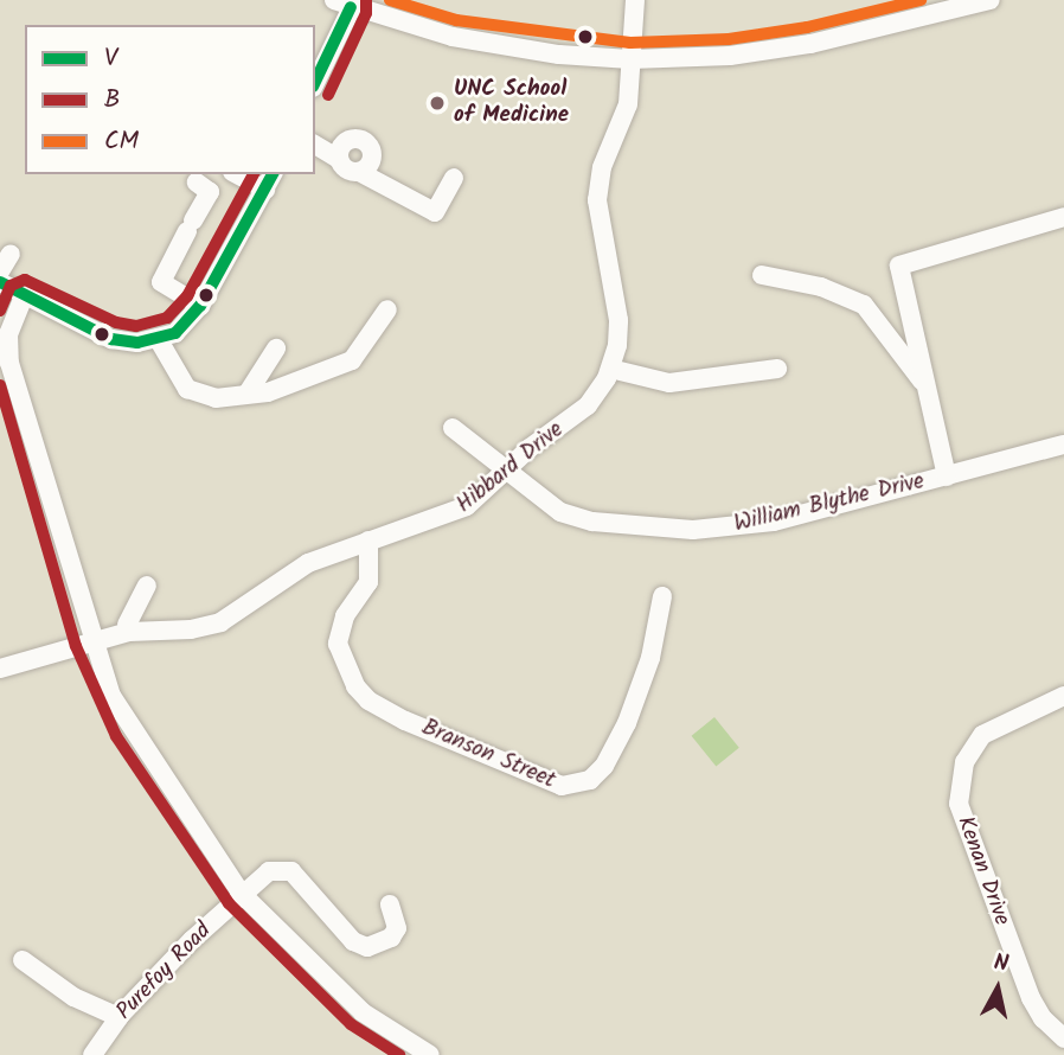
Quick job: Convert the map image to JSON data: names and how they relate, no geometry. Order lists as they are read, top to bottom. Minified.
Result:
{"streets":{"street":["Hibbard Drive","William Blythe Drive","Branson Street","Kenan Drive","Purefoy Road"]},"crossings":[["Hibbard Drive","William Blythe Drive"],["Hibbard Drive","Branson Street"]],"places":["UNC School of Medicine"],"lines":["transit line B","transit line CM","transit line V"],"legend":["V","B","CM"],"north":"top"}
